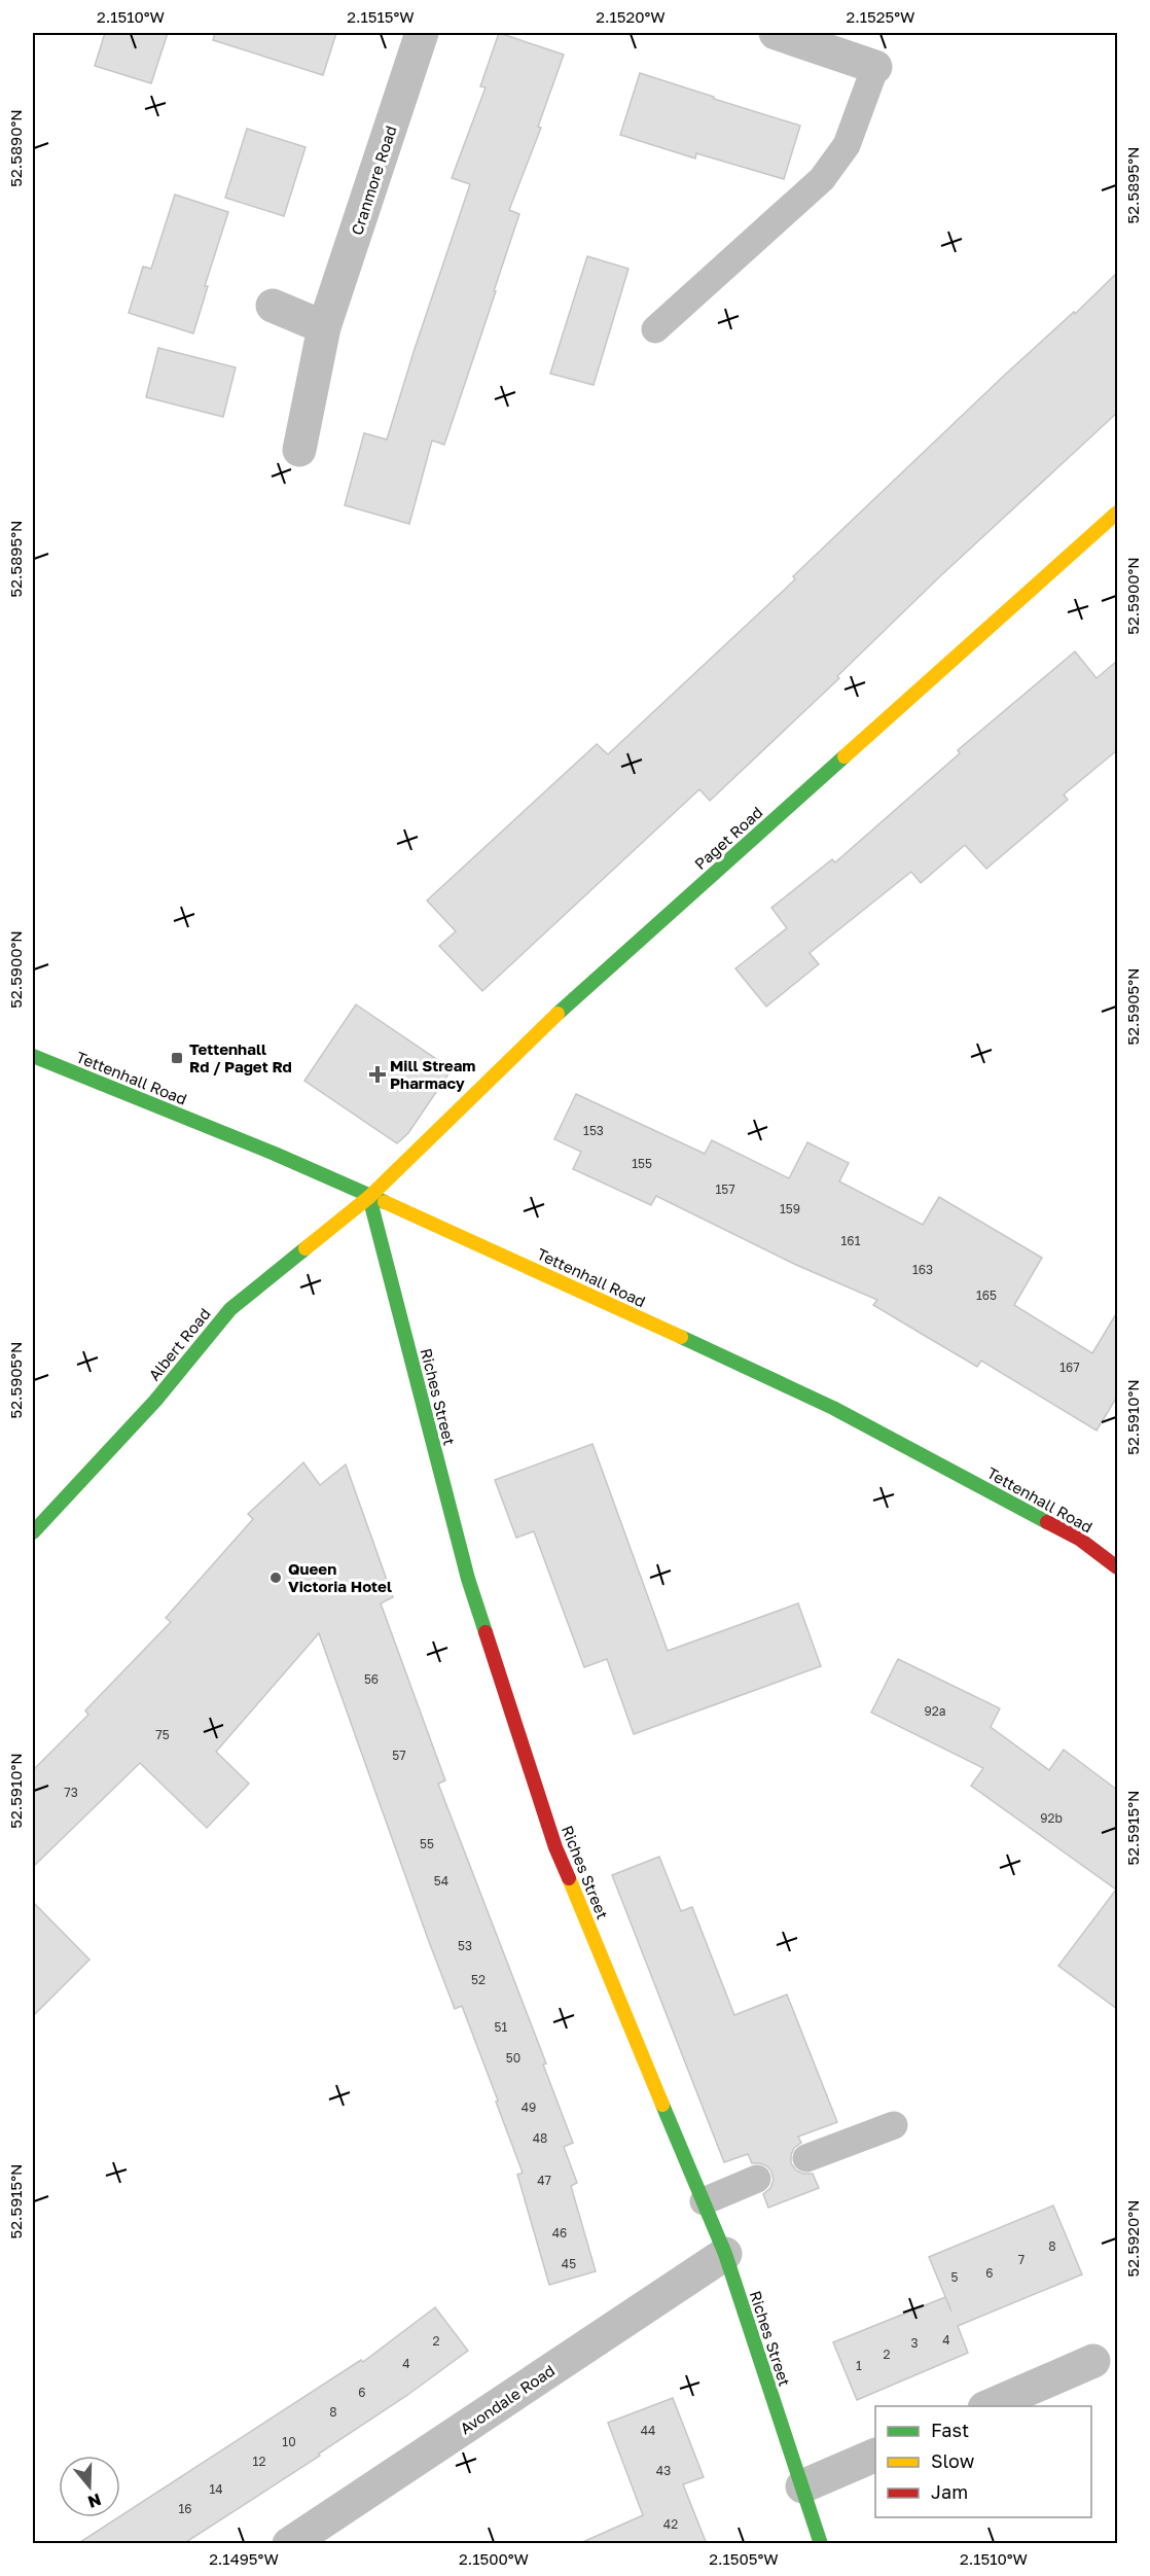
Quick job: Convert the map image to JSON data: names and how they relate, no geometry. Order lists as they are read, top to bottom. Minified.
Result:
{"streets":{"main road":["Paget Road","Tettenhall Road","Albert Road","Riches Street"],"street":["Cranmore Road","Avondale Road"]},"crossings":[["Paget Road","Tettenhall Road"],["Paget Road","Albert Road"],["Paget Road","Riches Street"],["Tettenhall Road","Albert Road"],["Tettenhall Road","Riches Street"],["Albert Road","Riches Street"],["Riches Street","Avondale Road"]],"places":{"transit":["Tettenhall Rd / Paget Rd"],"health":["Mill Stream Pharmacy"],"other":["Queen Victoria Hotel"]},"house_numbers":["153","155","157","159","161","163","165","167","56","92a","75","57","73","92b","55","54","53","52","51","50","49","48","47","46","8","7","45","6","5","4","2","3","2","4","1","6","8","44","10","12","43","14","16","42"],"legend":["Fast","Slow","Jam"],"north":"bottom","coordinates":["2.1510°W","2.1515°W","2.1520°W","2.1525°W","52.5890°N","52.5895°N","52.5900°N","52.5905°N","52.5910°N","52.5915°N","52.5920°N","2.1495°W","2.1500°W","2.1505°W"]}
